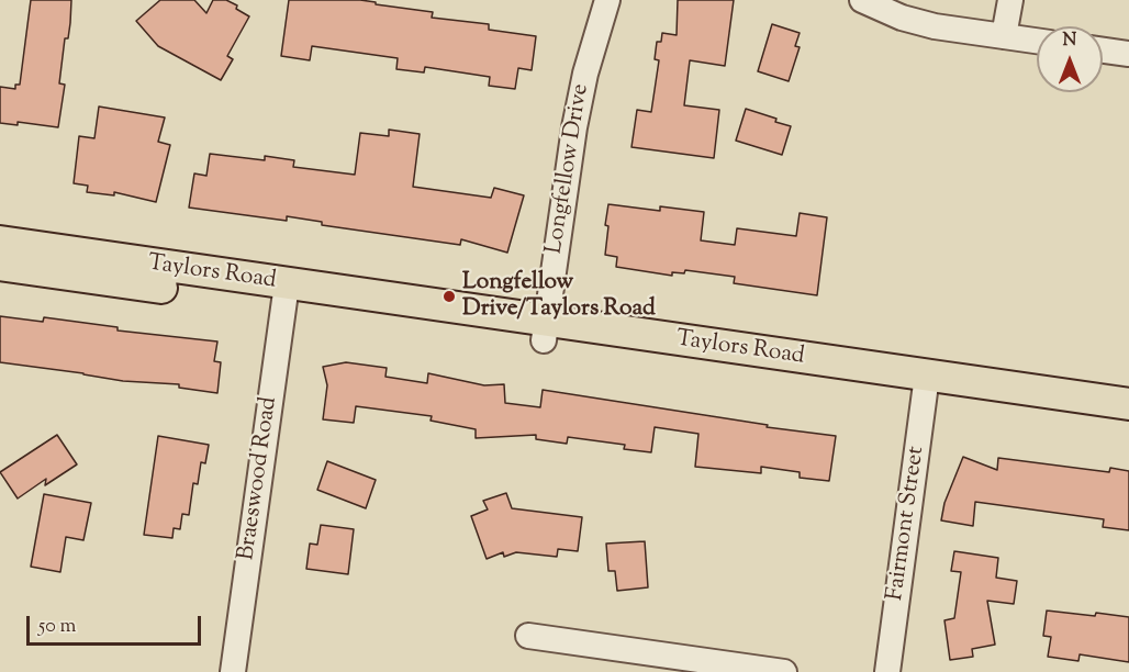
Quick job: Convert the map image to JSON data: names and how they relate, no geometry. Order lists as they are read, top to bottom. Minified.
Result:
{"streets":{"main road":["Taylors Road"],"street":["Longfellow Drive","Braeswood Road","Fairmont Street"]},"crossings":[["Longfellow Drive","Taylors Road"],["Taylors Road","Braeswood Road"],["Taylors Road","Fairmont Street"]],"places":["Longfellow Drive/Taylors Road"],"scale_bar":"50 m","north":"top"}
